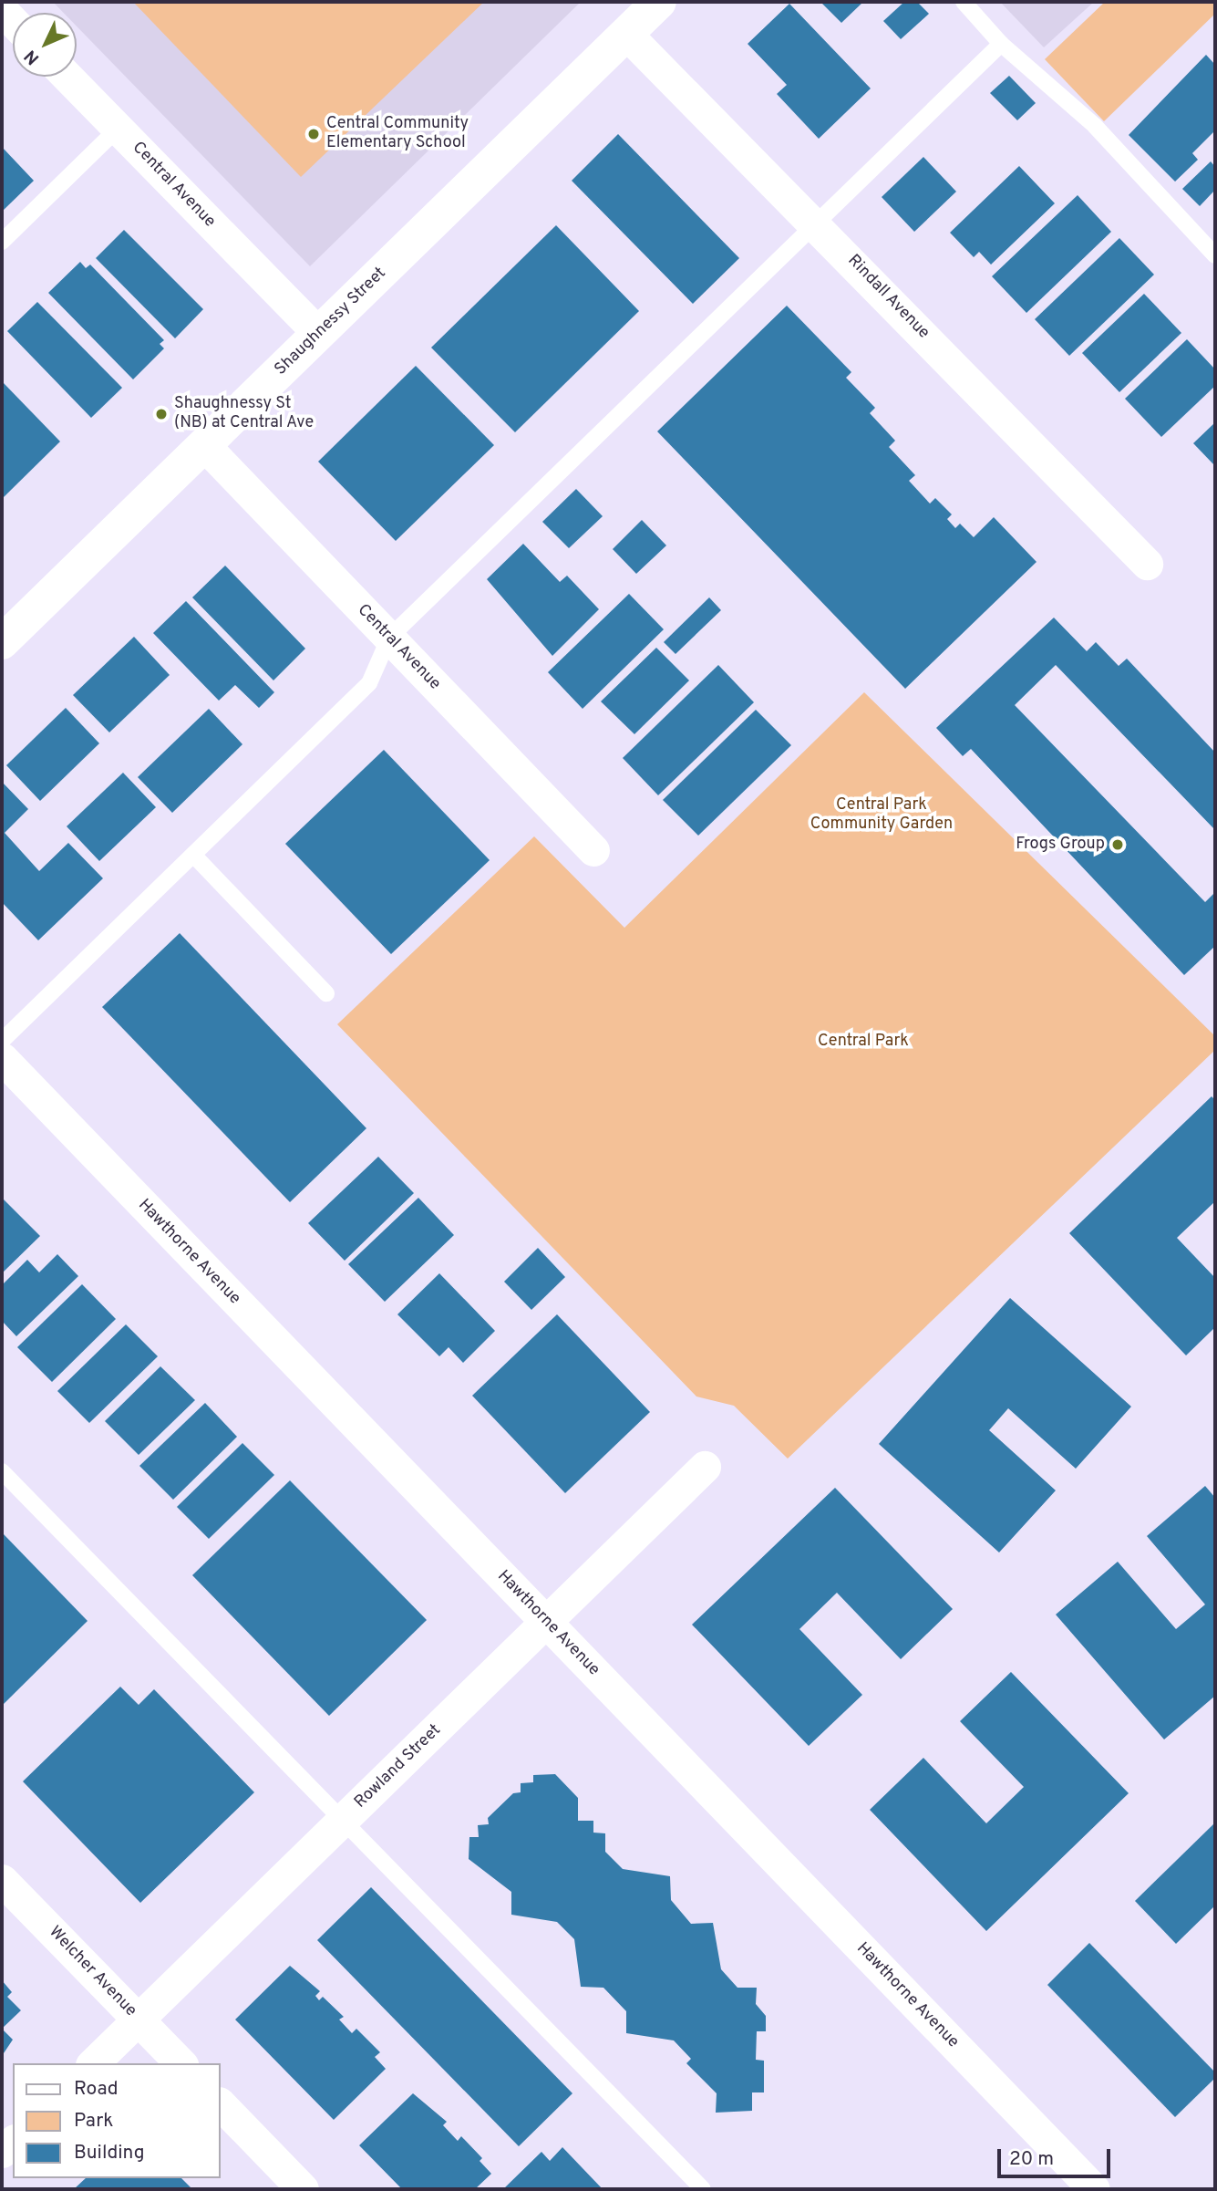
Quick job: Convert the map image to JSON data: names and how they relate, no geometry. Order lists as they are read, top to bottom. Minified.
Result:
{"streets":{"main road":["Shaughnessy Street"],"street":["Central Avenue","Rindall Avenue","Hawthorne Avenue","Rowland Street","Welcher Avenue"]},"crossings":[["Central Avenue","Shaughnessy Street"],["Rindall Avenue","Shaughnessy Street"],["Hawthorne Avenue","Rowland Street"],["Rowland Street","Welcher Avenue"]],"parks":["Central Park Community Garden","Central Park"],"places":["Central Community Elementary School","Shaughnessy St (NB) at Central Ave","Frogs Group"],"legend":["Road","Park","Building"],"scale_bar":"20 m","north":"bottom left"}
